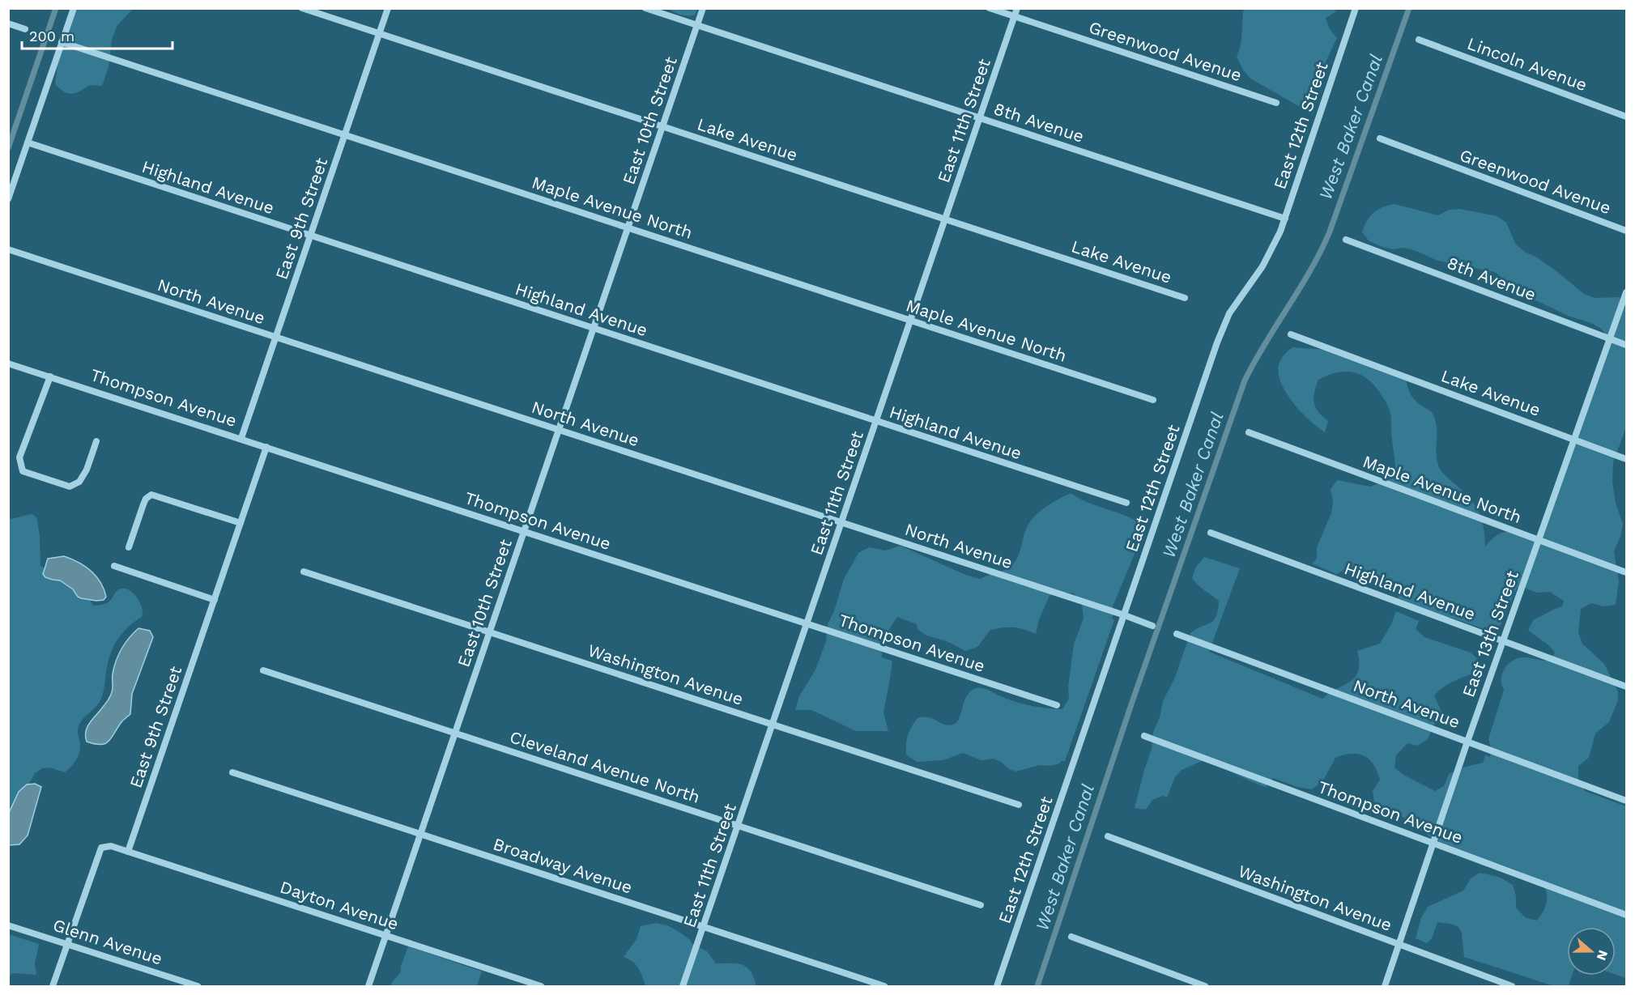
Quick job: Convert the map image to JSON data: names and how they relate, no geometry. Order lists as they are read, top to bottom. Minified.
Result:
{"streets":{"street":["Greenwood Avenue","Lincoln Avenue","East 10th Street","East 11th Street","8th Avenue","East 12th Street","Lake Avenue","Highland Avenue","Maple Avenue North","East 9th Street","North Avenue","Thompson Avenue","East 13th Street","Washington Avenue","Cleveland Avenue North","Broadway Avenue","Dayton Avenue","Glenn Avenue"]},"crossings":[["Greenwood Avenue","East 11th Street"],["East 10th Street","8th Avenue"],["East 10th Street","Lake Avenue"],["East 10th Street","Highland Avenue"],["East 10th Street","Maple Avenue North"],["East 10th Street","North Avenue"],["East 10th Street","Thompson Avenue"],["East 10th Street","Washington Avenue"],["East 10th Street","Cleveland Avenue North"],["East 10th Street","Broadway Avenue"],["East 10th Street","Dayton Avenue"],["East 11th Street","8th Avenue"],["East 11th Street","Lake Avenue"],["East 11th Street","Highland Avenue"],["East 11th Street","Maple Avenue North"],["East 11th Street","North Avenue"],["East 11th Street","Thompson Avenue"],["East 11th Street","Washington Avenue"],["East 11th Street","Cleveland Avenue North"],["East 11th Street","Broadway Avenue"],["8th Avenue","East 12th Street"],["8th Avenue","East 13th Street"],["East 12th Street","North Avenue"],["Lake Avenue","East 9th Street"],["Lake Avenue","East 13th Street"],["Highland Avenue","East 9th Street"],["Highland Avenue","East 13th Street"],["Maple Avenue North","East 9th Street"],["Maple Avenue North","East 13th Street"],["East 9th Street","North Avenue"],["East 9th Street","Thompson Avenue"],["East 9th Street","Dayton Avenue"],["North Avenue","East 13th Street"],["Thompson Avenue","East 13th Street"],["East 13th Street","Washington Avenue"]],"water":["West Baker Canal"],"scale_bar":"200 m","north":"right"}
